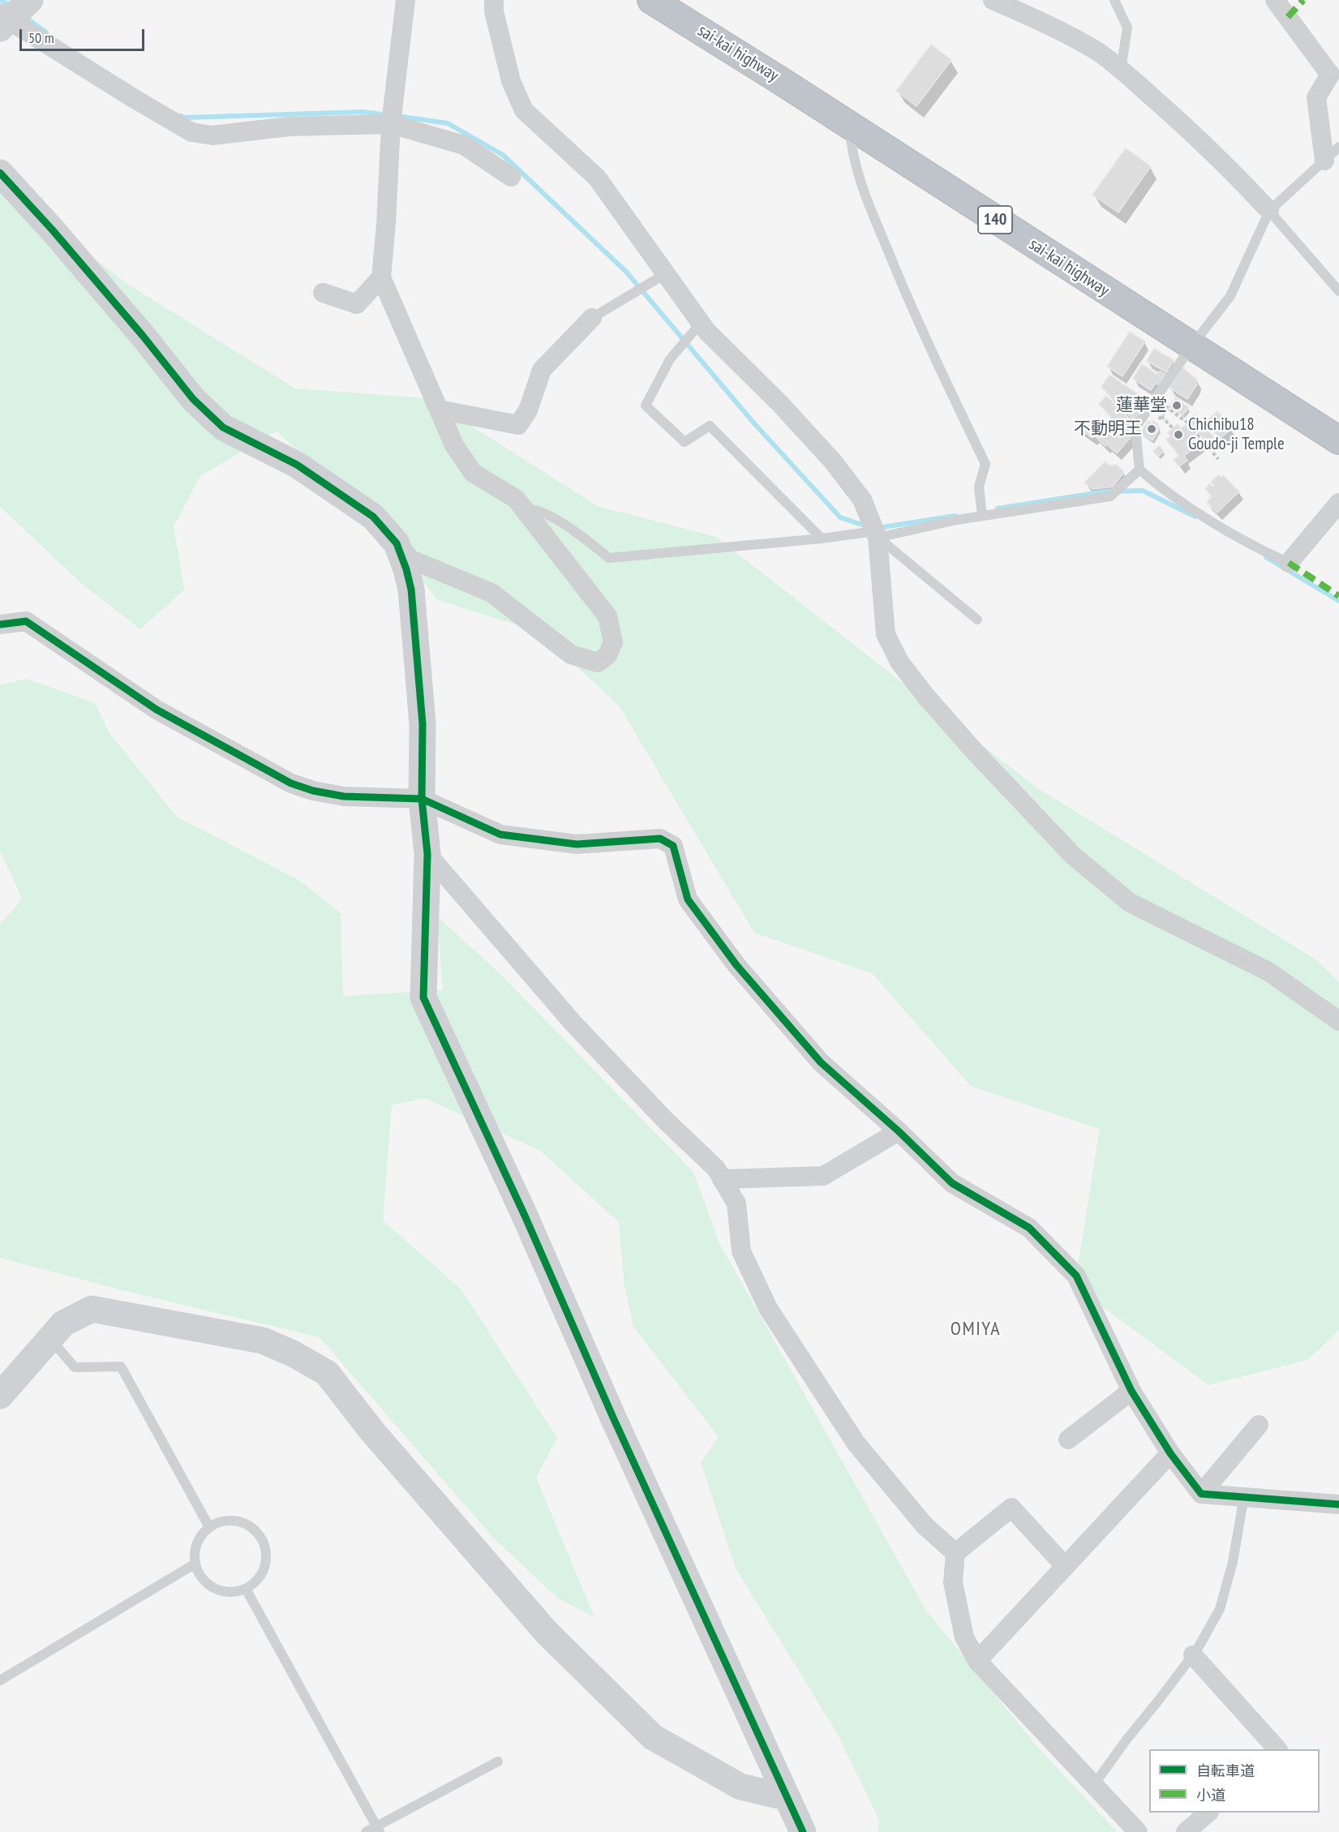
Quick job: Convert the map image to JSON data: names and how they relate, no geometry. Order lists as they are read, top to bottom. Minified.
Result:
{"streets":{"highway":["sai-kai highway","140"]},"districts":["OMIYA"],"places":["蓮華堂","不動明王","Chichibu18 Goudo-ji Temple"],"legend":["自転車道","小道"],"scale_bar":"50 m"}
